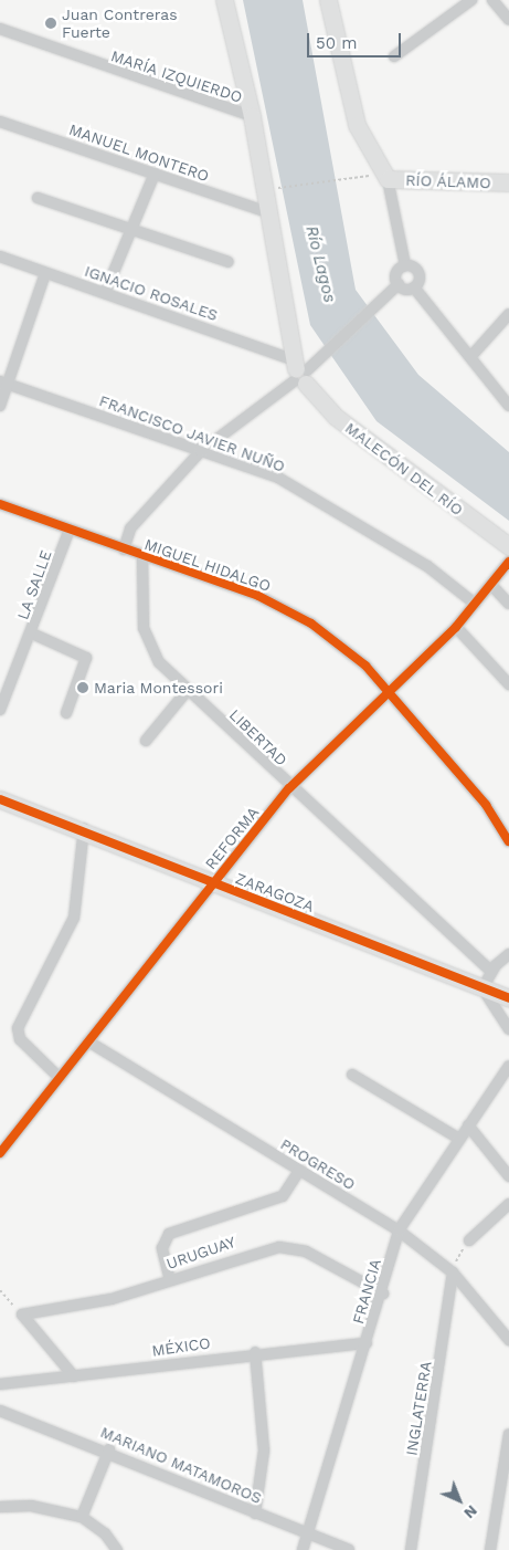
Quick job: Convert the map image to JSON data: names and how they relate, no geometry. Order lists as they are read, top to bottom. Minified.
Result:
{"streets":{"street":["MARÍA IZQUIERDO","MANUEL MONTERO","RÍO ÁLAMO","IGNACIO ROSALES","FRANCISCO JAVIER NUÑO","MALECÓN DEL RÍO","MIGUEL HIDALGO","LA SALLE","LIBERTAD","REFORMA","ZARAGOZA","PROGRESO","URUGUAY","FRANCIA","MÉXICO","INGLATERRA","MARIANO MATAMOROS"]},"crossings":[["IGNACIO ROSALES","MALECÓN DEL RÍO"],["FRANCISCO JAVIER NUÑO","REFORMA"],["MIGUEL HIDALGO","LA SALLE"],["MIGUEL HIDALGO","LIBERTAD"],["MIGUEL HIDALGO","REFORMA"],["LIBERTAD","REFORMA"],["REFORMA","ZARAGOZA"],["REFORMA","PROGRESO"],["PROGRESO","FRANCIA"],["PROGRESO","INGLATERRA"],["URUGUAY","FRANCIA"],["FRANCIA","MÉXICO"],["FRANCIA","MARIANO MATAMOROS"]],"water":["Río Lagos"],"places":["Juan Contreras Fuerte","Maria Montessori"],"scale_bar":"50 m","north":"bottom right"}
